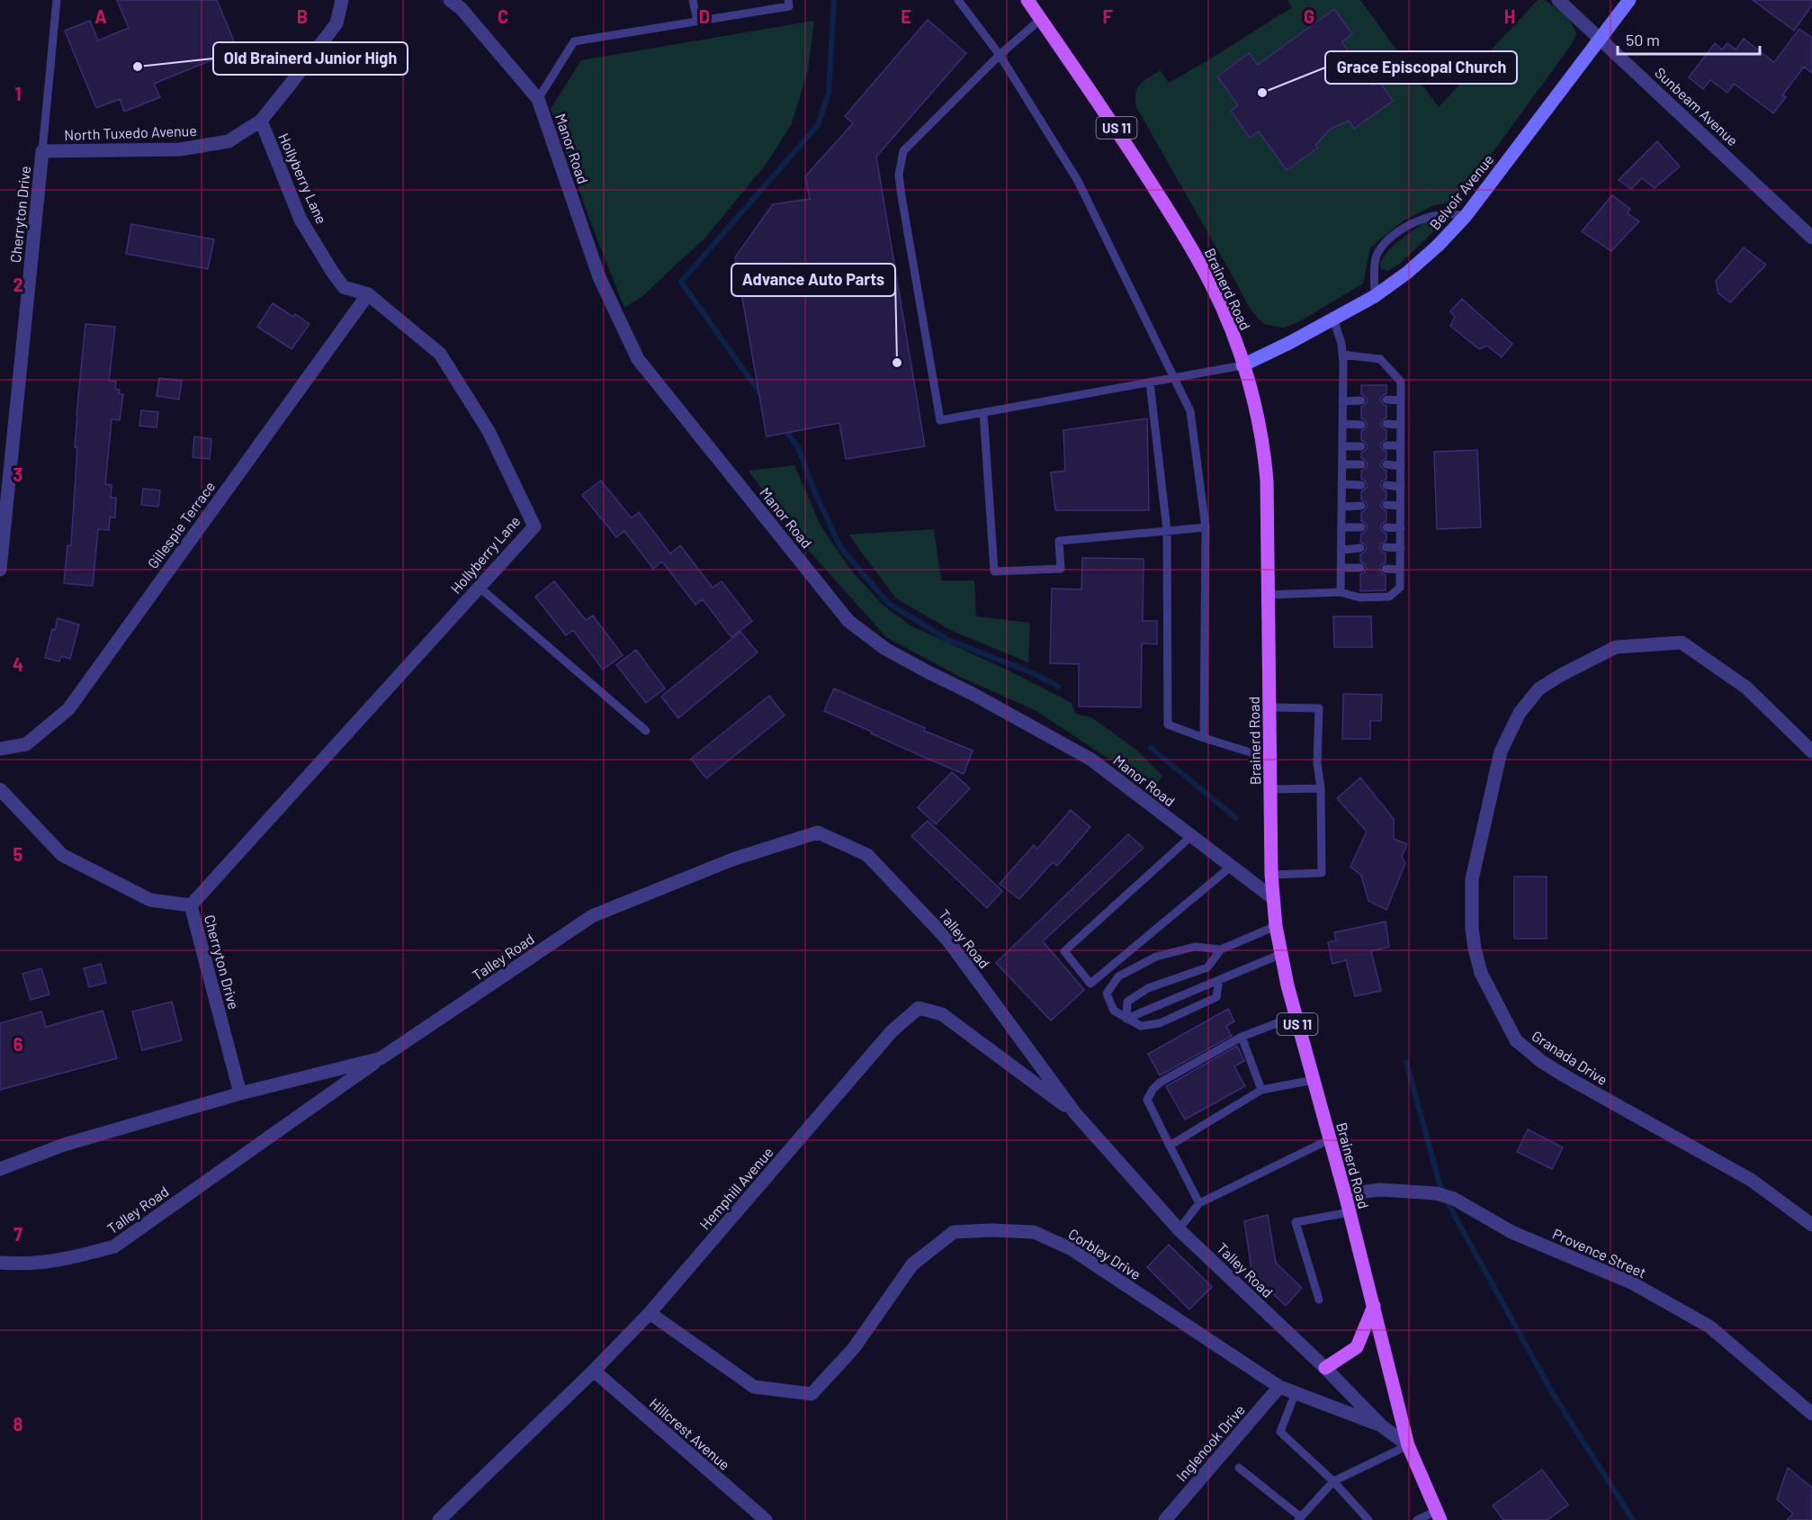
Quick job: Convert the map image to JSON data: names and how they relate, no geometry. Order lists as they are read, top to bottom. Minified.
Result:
{"streets":{"main road":["US 11","Brainerd Road"],"street":["Sunbeam Avenue","North Tuxedo Avenue","Manor Road","Hollyberry Lane","Belvoir Avenue","Cherryton Drive","Gillespie Terrace","Talley Road","Granada Drive","Hemphill Avenue","Provence Street","Corbley Drive","Hillcrest Avenue","Inglenook Drive"]},"crossings":[["Sunbeam Avenue","Belvoir Avenue"],["North Tuxedo Avenue","Hollyberry Lane"],["North Tuxedo Avenue","Cherryton Drive"],["Manor Road","Brainerd Road"],["Hollyberry Lane","Cherryton Drive"],["Hollyberry Lane","Gillespie Terrace"],["Belvoir Avenue","Brainerd Road"],["Cherryton Drive","Talley Road"],["Brainerd Road","Talley Road"],["Brainerd Road","Provence Street"],["Talley Road","Hemphill Avenue"],["Talley Road","Corbley Drive"],["Hemphill Avenue","Corbley Drive"],["Hemphill Avenue","Hillcrest Avenue"],["Corbley Drive","Inglenook Drive"]],"places":["Old Brainerd Junior High","Grace Episcopal Church","Advance Auto Parts"],"scale_bar":"50 m","grid":{"columns":["A","B","C","D","E","F","G","H"],"rows":["1","2","3","4","5","6","7","8"]}}
